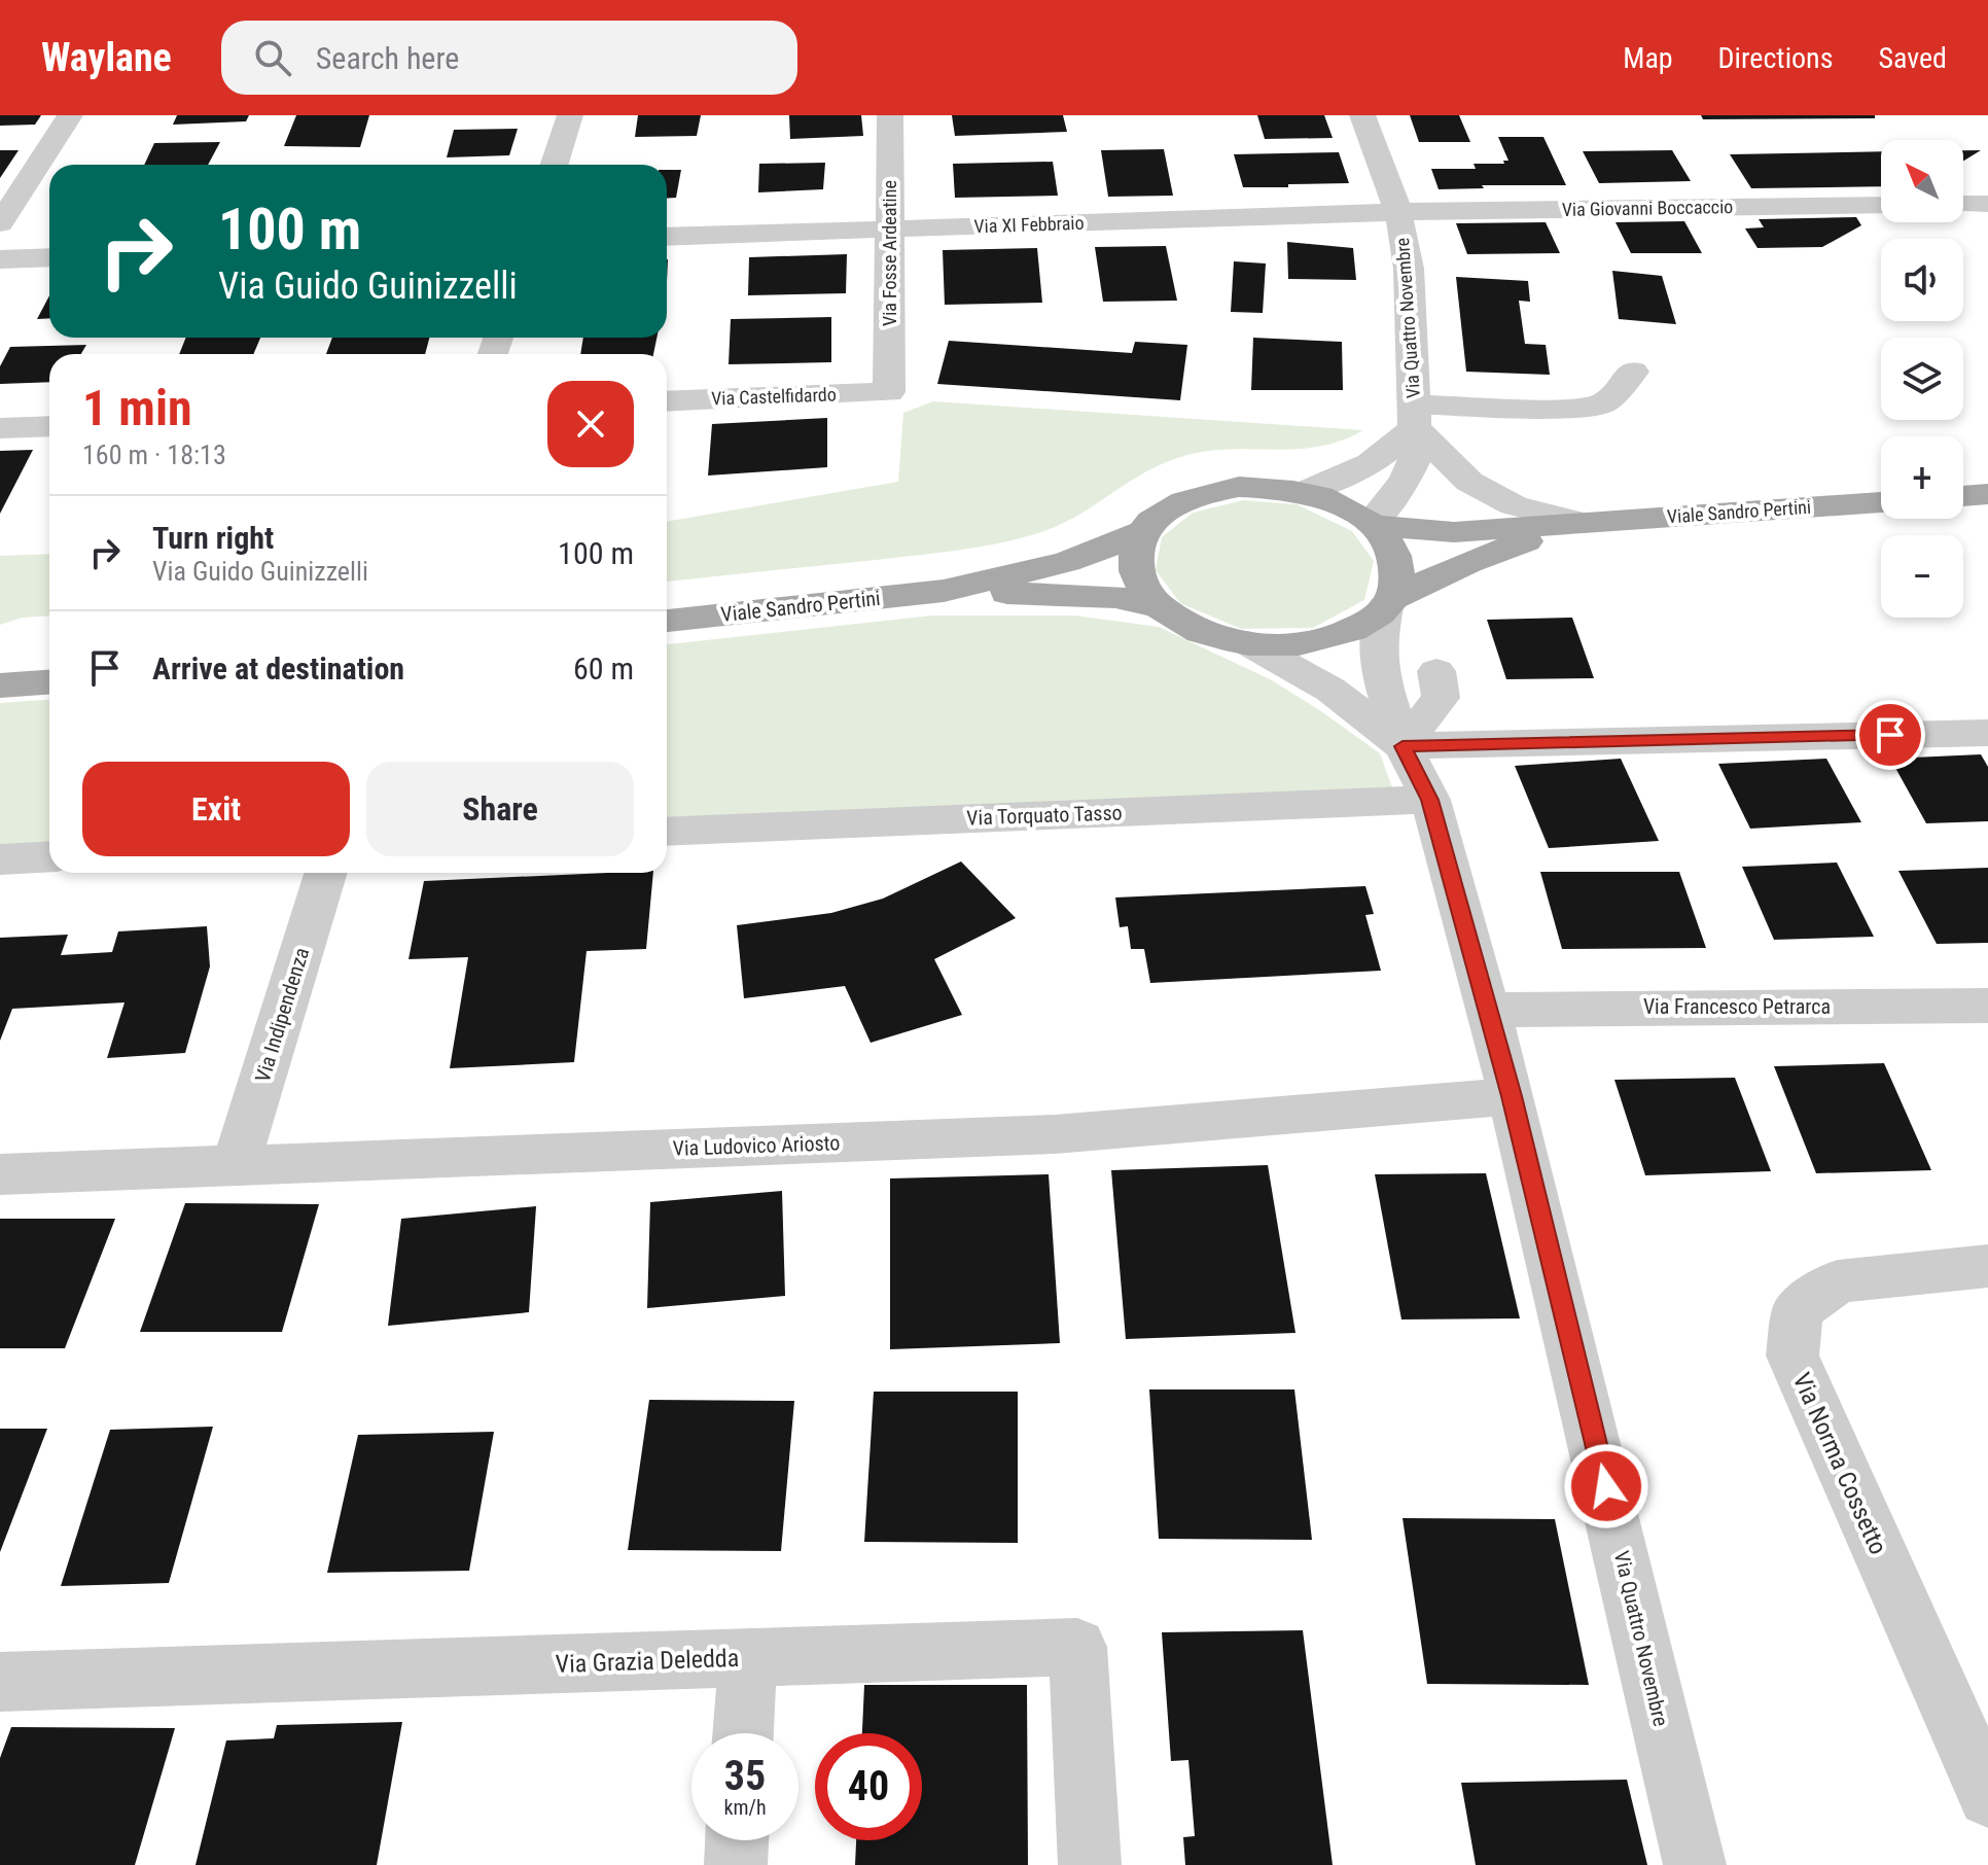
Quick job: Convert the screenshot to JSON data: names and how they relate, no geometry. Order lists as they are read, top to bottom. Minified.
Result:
{"streets":{"main road":["Viale Sandro Pertini"],"street":["Via Giovanni Boccaccio","Via XI Febbraio","Via Fosse Ardeatine","Via Quattro Novembre","Via Castelfidardo","Via Torquato Tasso","Via Francesco Petrarca","Via Indipendenza","Via Ludovico Ariosto","Via Norma Cossetto","Via Grazia Deledda"]},"crossings":[["Via Giovanni Boccaccio","Via XI Febbraio"],["Via Giovanni Boccaccio","Via Quattro Novembre"],["Via XI Febbraio","Via Fosse Ardeatine"],["Via XI Febbraio","Via Quattro Novembre"],["Via Fosse Ardeatine","Via Castelfidardo"],["Via Quattro Novembre","Viale Sandro Pertini"],["Via Quattro Novembre","Via Torquato Tasso"],["Via Quattro Novembre","Via Francesco Petrarca"],["Via Quattro Novembre","Via Ludovico Ariosto"],["Via Indipendenza","Via Ludovico Ariosto"]],"north":"top left","page":{"header":"Waylane","search":"Search here","nav":["Map","Directions","Saved"],"map_buttons":["+","−"],"turn":["100 m","Via Guido Guinizzelli"],"heading":["1 min","160 m · 18:13"],"list":[{"name":"Turn right","note":"Via Guido Guinizzelli","value":"100 m"},{"name":"Arrive at destination","value":"60 m"}],"buttons":["Exit","Share"],"speed":"35 km/h","limit":"40"}}
